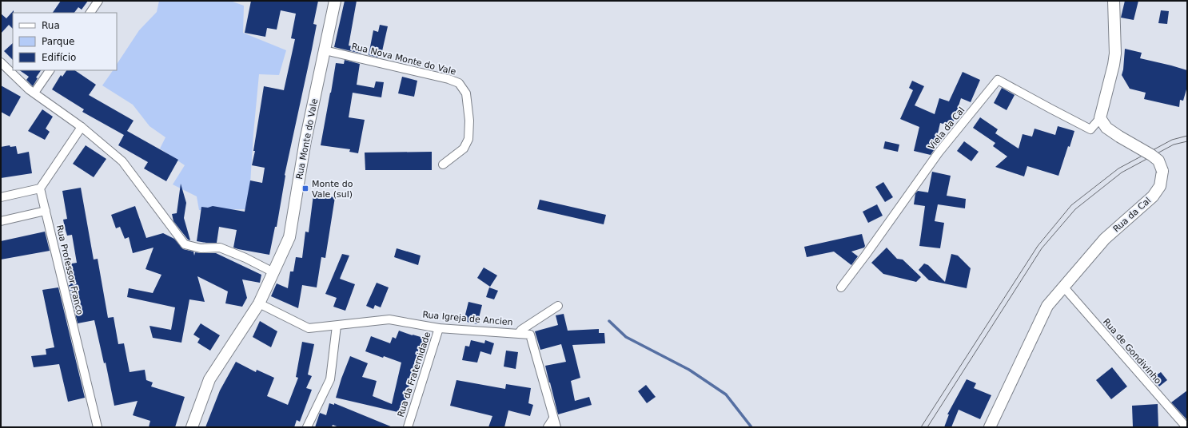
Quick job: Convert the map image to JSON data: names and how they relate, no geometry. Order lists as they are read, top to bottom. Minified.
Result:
{"streets":{"street":["Rua Nova Monte do Vale","Viela da Cal","Rua Monte do Vale","Rua da Cal","Rua Professor Franco","Rua Igreja de Ancien","Rua de Gondivinho","Rua da Fraternidade"]},"crossings":[["Rua Nova Monte do Vale","Rua Monte do Vale"],["Viela da Cal","Rua da Cal"],["Rua Monte do Vale","Rua Igreja de Ancien"],["Rua da Cal","Rua de Gondivinho"],["Rua Igreja de Ancien","Rua da Fraternidade"]],"places":{"transit":["Monte do Vale (sul)"]},"legend":["Rua","Parque","Edifício"]}
